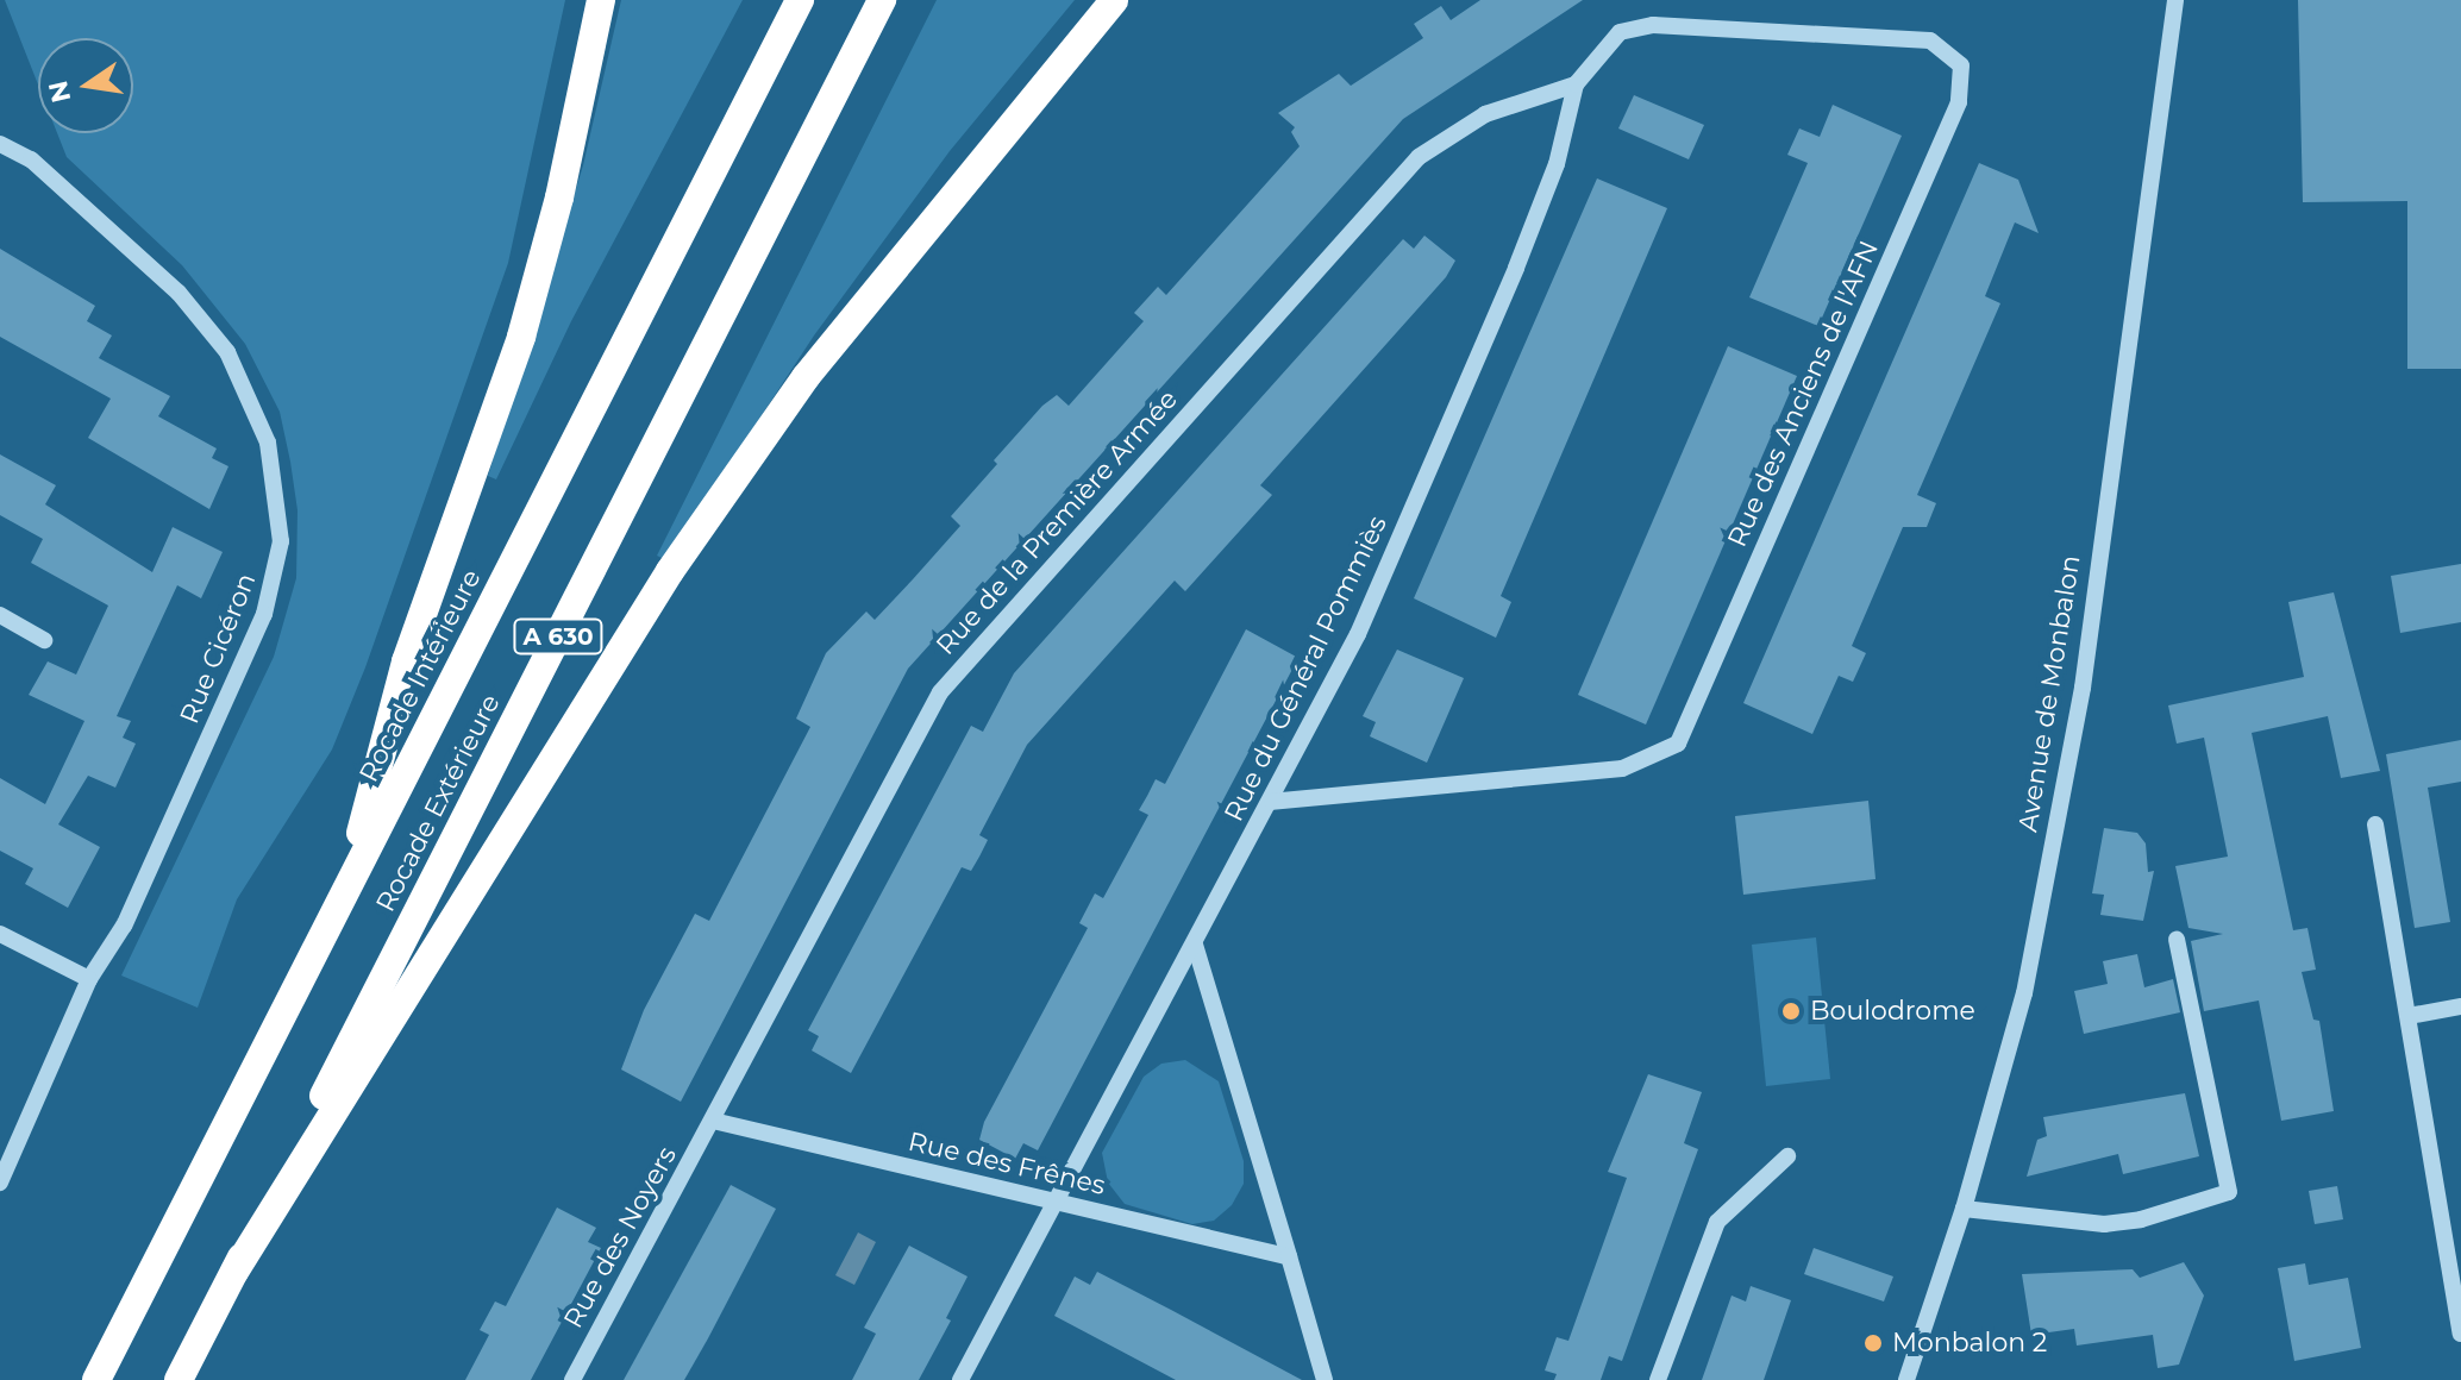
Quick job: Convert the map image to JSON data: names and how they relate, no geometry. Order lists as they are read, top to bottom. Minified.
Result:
{"streets":{"highway":["A 630","Rocade Intérieure","Rocade Extérieure"],"street":["Rue des Anciens de l'AFN","Rue de la Première Armée","Rue Cicéron","Rue du Général Pommiès","Avenue de Monbalon","Rue des Frênes","Rue des Noyers"]},"crossings":[["Rue des Anciens de l'AFN","Rue de la Première Armée"],["Rue des Anciens de l'AFN","Rue du Général Pommiès"],["Rue de la Première Armée","Rue du Général Pommiès"],["Rue de la Première Armée","Rue des Frênes"],["Rue de la Première Armée","Rue des Noyers"],["Rue du Général Pommiès","Rue des Frênes"],["Rue des Frênes","Rue des Noyers"]],"places":["Boulodrome","Monbalon 2"],"north":"left"}
